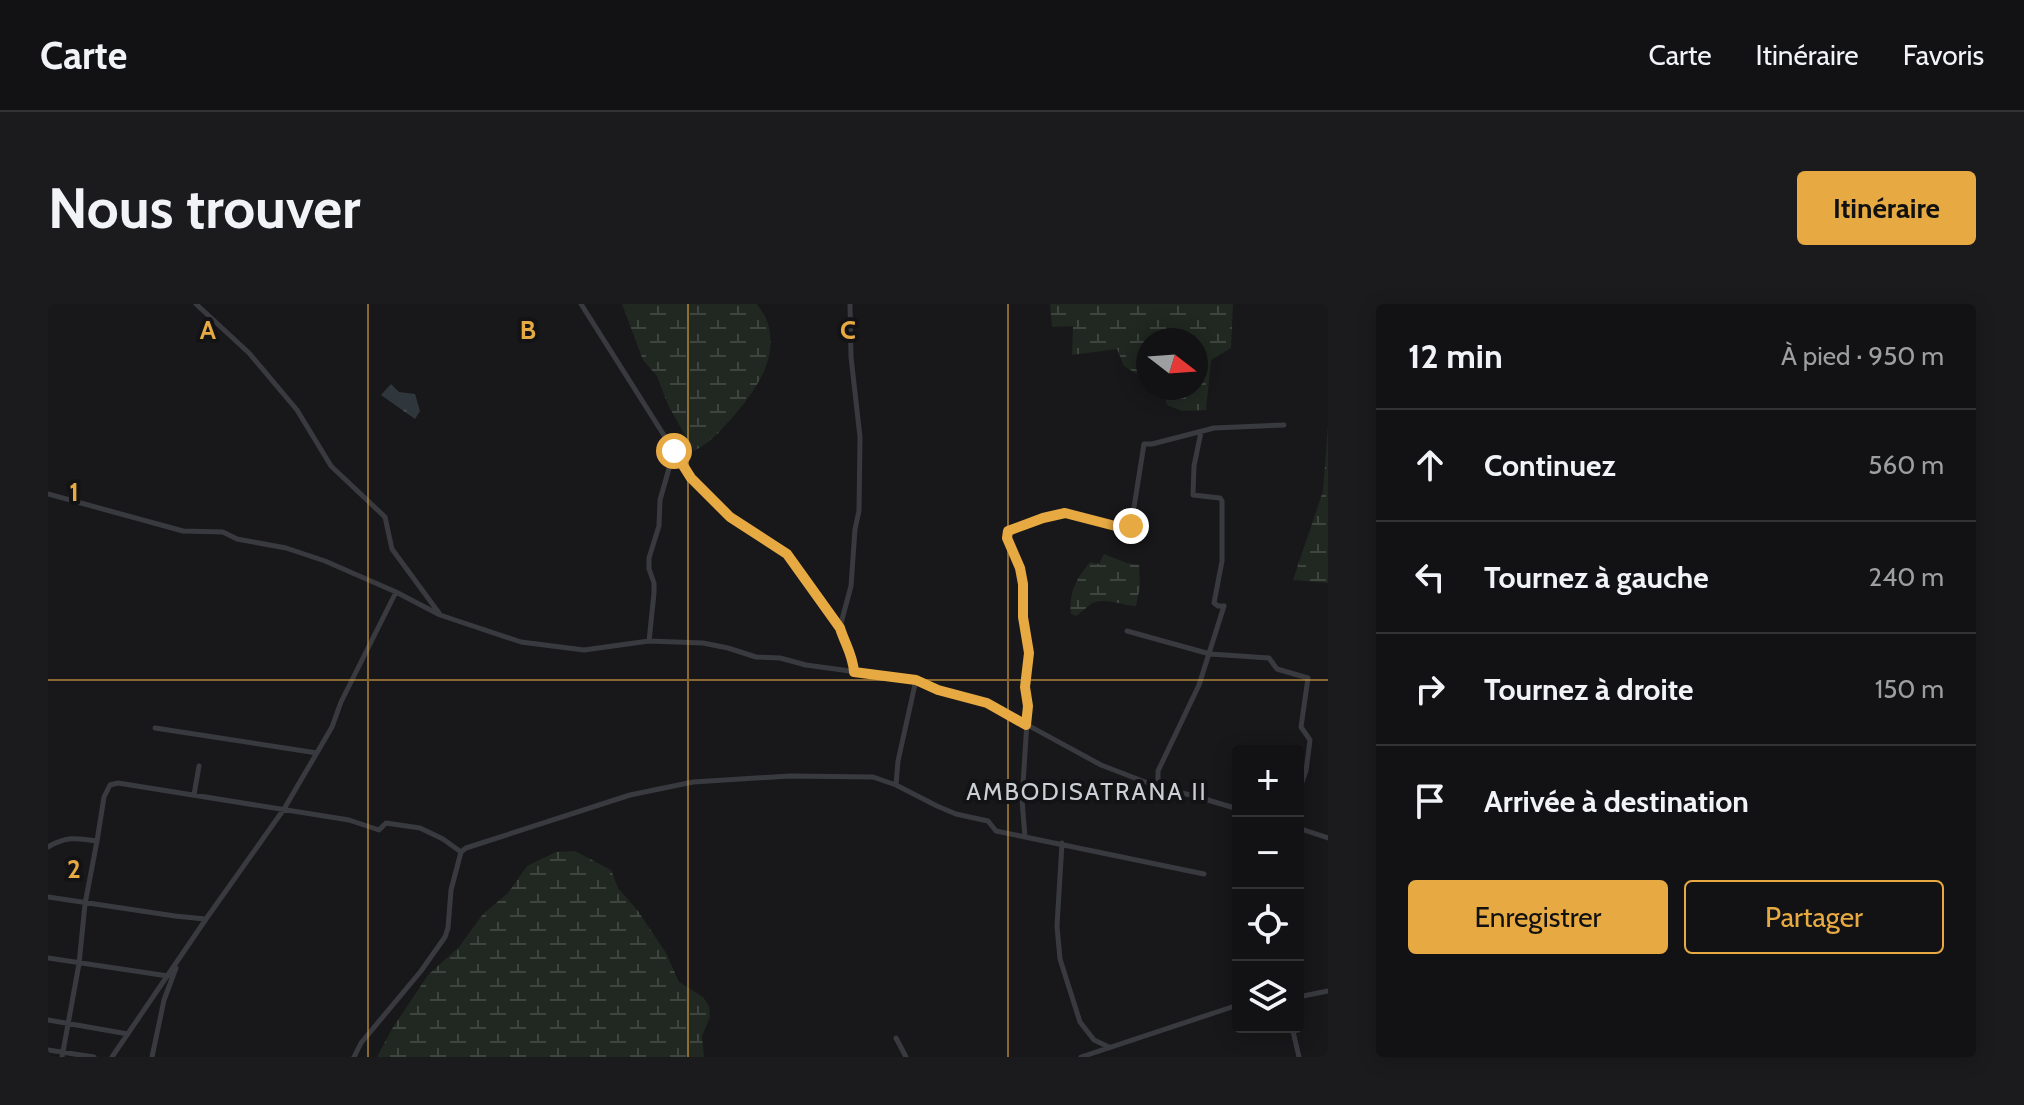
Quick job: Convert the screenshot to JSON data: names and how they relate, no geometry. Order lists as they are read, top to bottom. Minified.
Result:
{"districts":["AMBODISATRANA II"],"north":"right","page":{"header":"Carte","nav":["Carte","Itinéraire","Favoris"],"buttons":["Itinéraire",["Enregistrer","Partager"]],"title":"Nous trouver","heading":["12 min","À pied · 950 m"],"list":[["Continuez","560 m"],["Tournez à gauche","240 m"],["Tournez à droite","150 m"],"Arrivée à destination"],"map_buttons":["+","−"]},"grid":{"columns":["A","B","C"],"rows":["1","2"]}}
